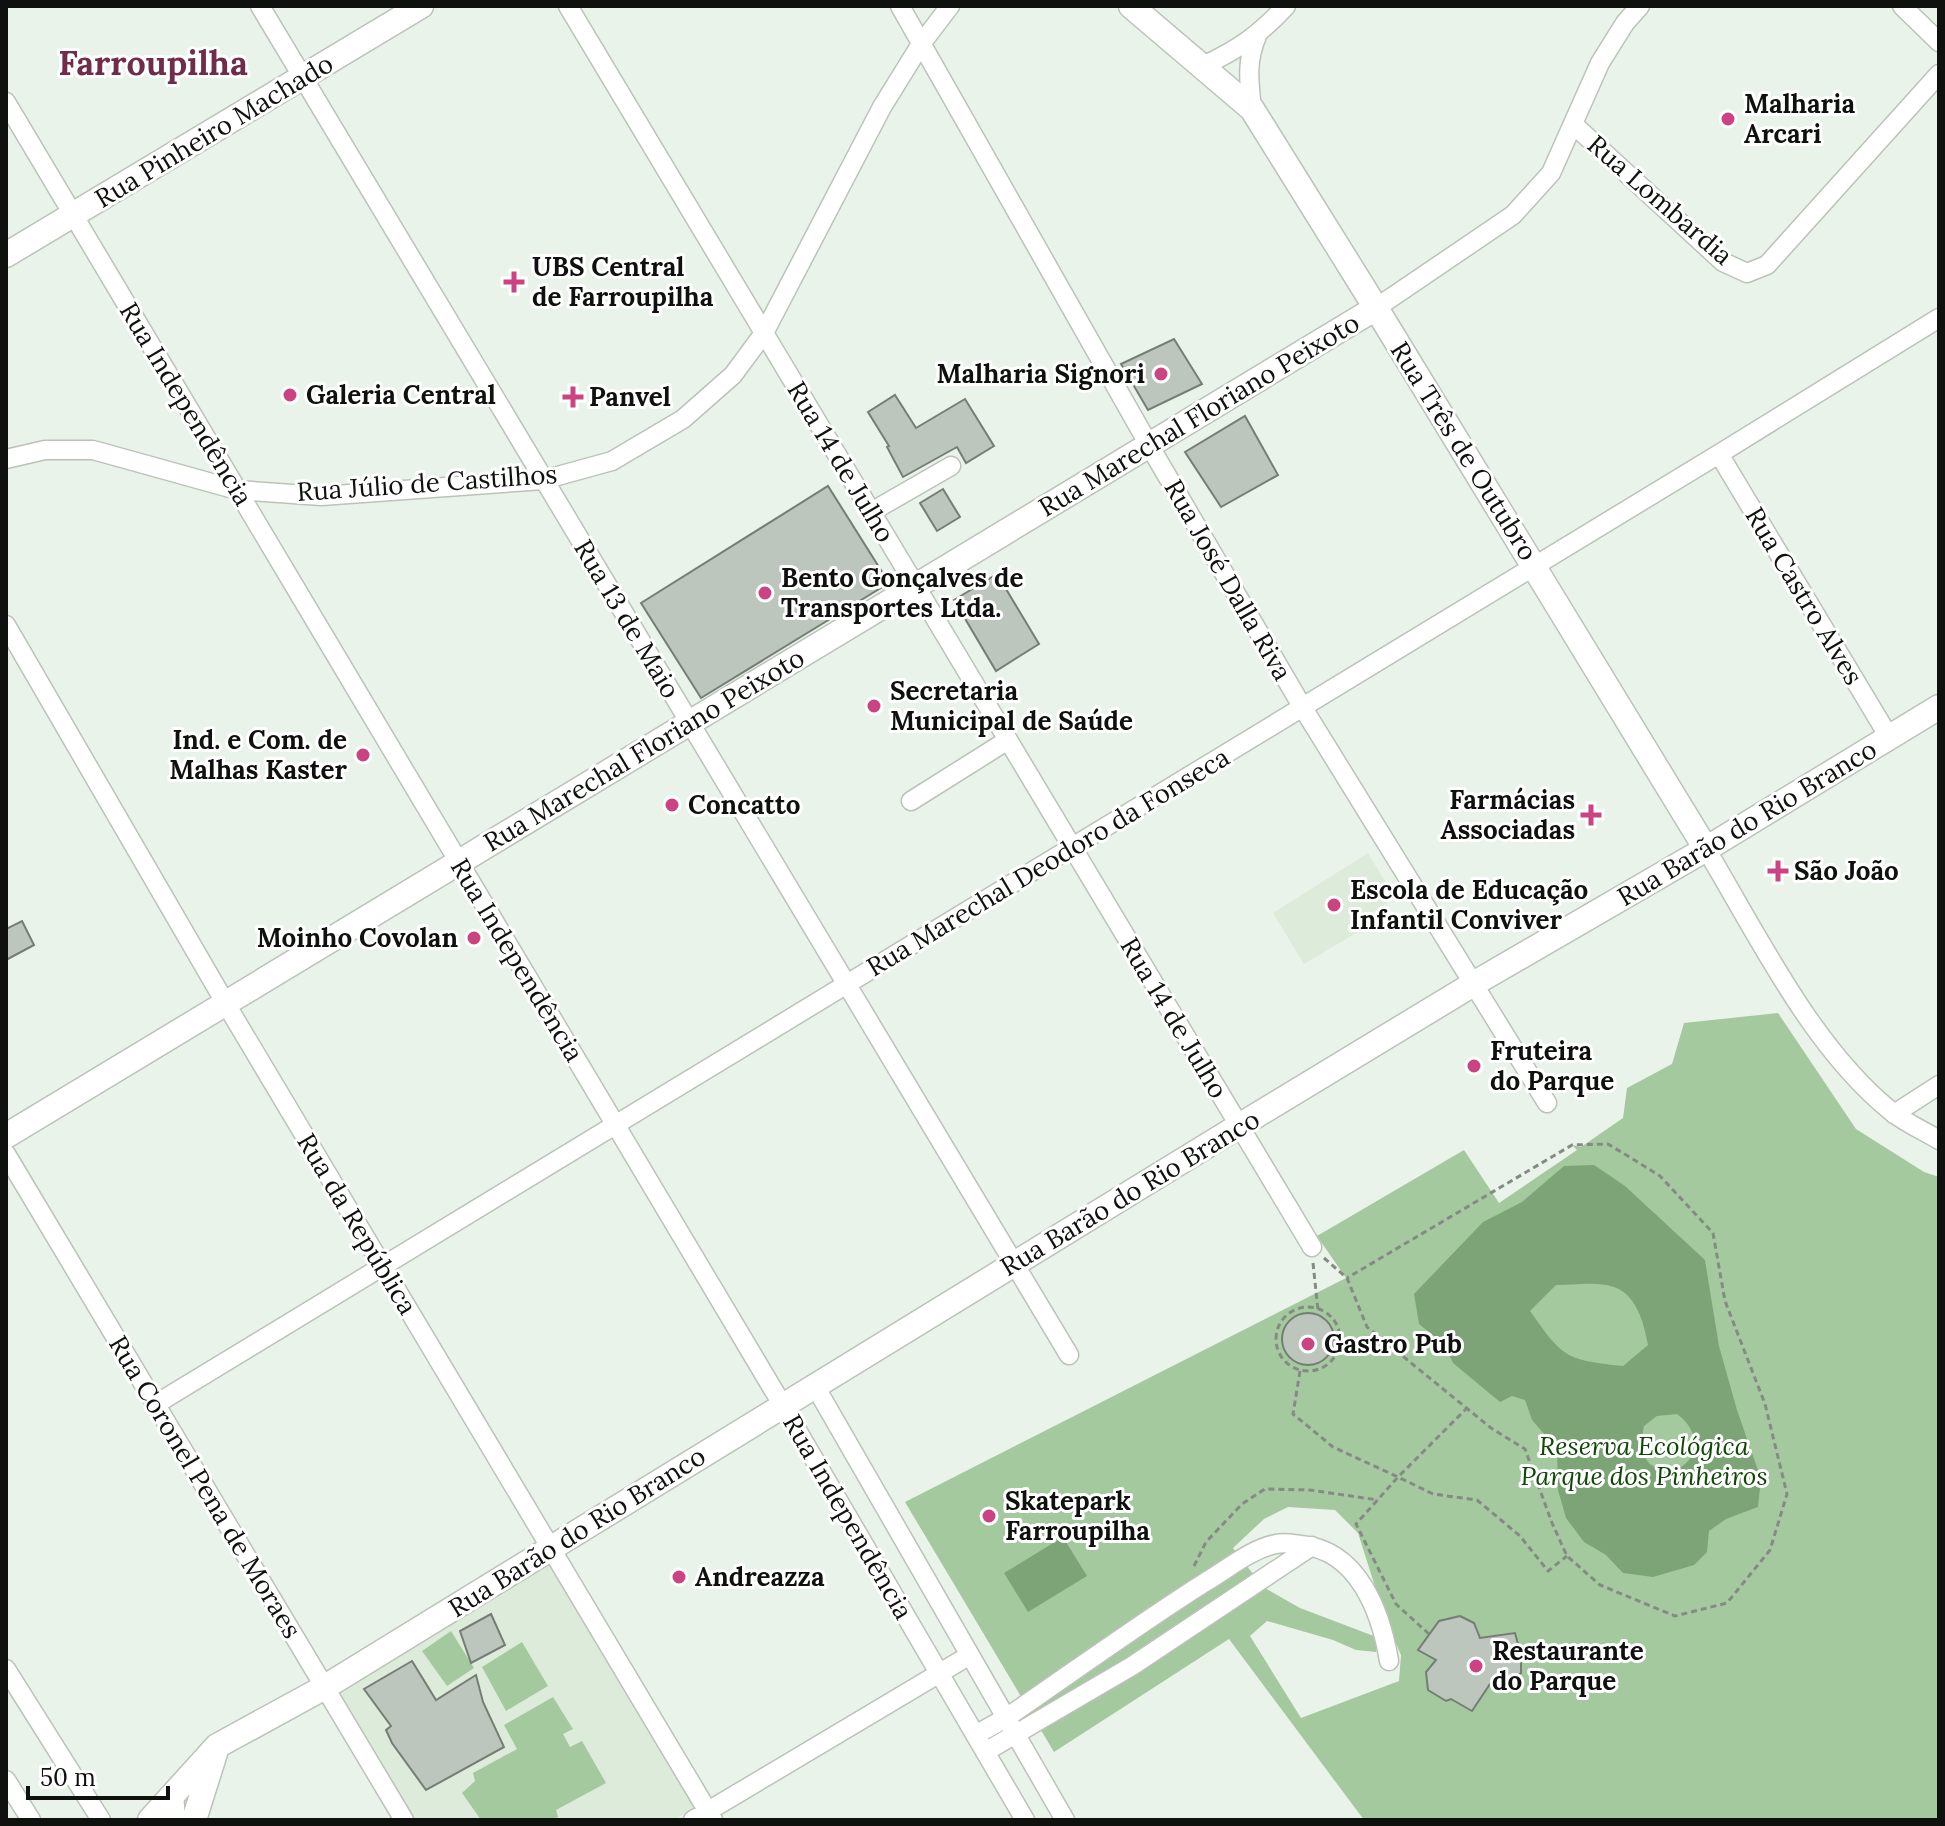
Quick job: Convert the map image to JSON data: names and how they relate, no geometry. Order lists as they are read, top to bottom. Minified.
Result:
{"streets":{"main road":["Rua Pinheiro Machado","Rua Marechal Floriano Peixoto","Rua Três de Outubro","Rua Barão do Rio Branco"],"street":["Rua Lombardia","Rua Independência","Rua 14 de Julho","Rua Júlio de Castilhos","Rua José Dalla Riva","Rua Castro Alves","Rua 13 de Maio","Rua Marechal Deodoro da Fonseca","Rua da República","Rua Coronel Pena de Moraes"]},"crossings":[["Rua Pinheiro Machado","Rua Independência"],["Rua Pinheiro Machado","Rua 13 de Maio"],["Rua Lombardia","Rua Marechal Floriano Peixoto"],["Rua Independência","Rua Marechal Floriano Peixoto"],["Rua Independência","Rua Júlio de Castilhos"],["Rua Independência","Rua Barão do Rio Branco"],["Rua Independência","Rua Marechal Deodoro da Fonseca"],["Rua Marechal Floriano Peixoto","Rua Três de Outubro"],["Rua Marechal Floriano Peixoto","Rua 14 de Julho"],["Rua Marechal Floriano Peixoto","Rua José Dalla Riva"],["Rua Marechal Floriano Peixoto","Rua 13 de Maio"],["Rua Marechal Floriano Peixoto","Rua da República"],["Rua Três de Outubro","Rua Barão do Rio Branco"],["Rua Três de Outubro","Rua Marechal Deodoro da Fonseca"],["Rua 14 de Julho","Rua Júlio de Castilhos"],["Rua 14 de Julho","Rua Barão do Rio Branco"],["Rua 14 de Julho","Rua Marechal Deodoro da Fonseca"],["Rua Júlio de Castilhos","Rua José Dalla Riva"],["Rua Júlio de Castilhos","Rua 13 de Maio"],["Rua José Dalla Riva","Rua Barão do Rio Branco"],["Rua José Dalla Riva","Rua Marechal Deodoro da Fonseca"],["Rua Castro Alves","Rua Barão do Rio Branco"],["Rua Castro Alves","Rua Marechal Deodoro da Fonseca"],["Rua 13 de Maio","Rua Barão do Rio Branco"],["Rua 13 de Maio","Rua Marechal Deodoro da Fonseca"],["Rua Barão do Rio Branco","Rua da República"],["Rua Barão do Rio Branco","Rua Coronel Pena de Moraes"],["Rua Marechal Deodoro da Fonseca","Rua da República"],["Rua Marechal Deodoro da Fonseca","Rua Coronel Pena de Moraes"]],"districts":["Farroupilha"],"parks":["Reserva Ecológica Parque dos Pinheiros"],"places":{"other":["Malharia Arcari","Malharia Signori","Galeria Central","Bento Gonçalves de Transportes Ltda.","Secretaria Municipal de Saúde","Ind. e Com. de Malhas Kaster","Concatto","Escola de Educação Infantil Conviver","Moinho Covolan","Fruteira do Parque","Gastro Pub","Skatepark Farroupilha","Andreazza","Restaurante do Parque"],"health":["UBS Central de Farroupilha","Panvel","Farmácias Associadas","São João"]},"scale_bar":"50 m"}
